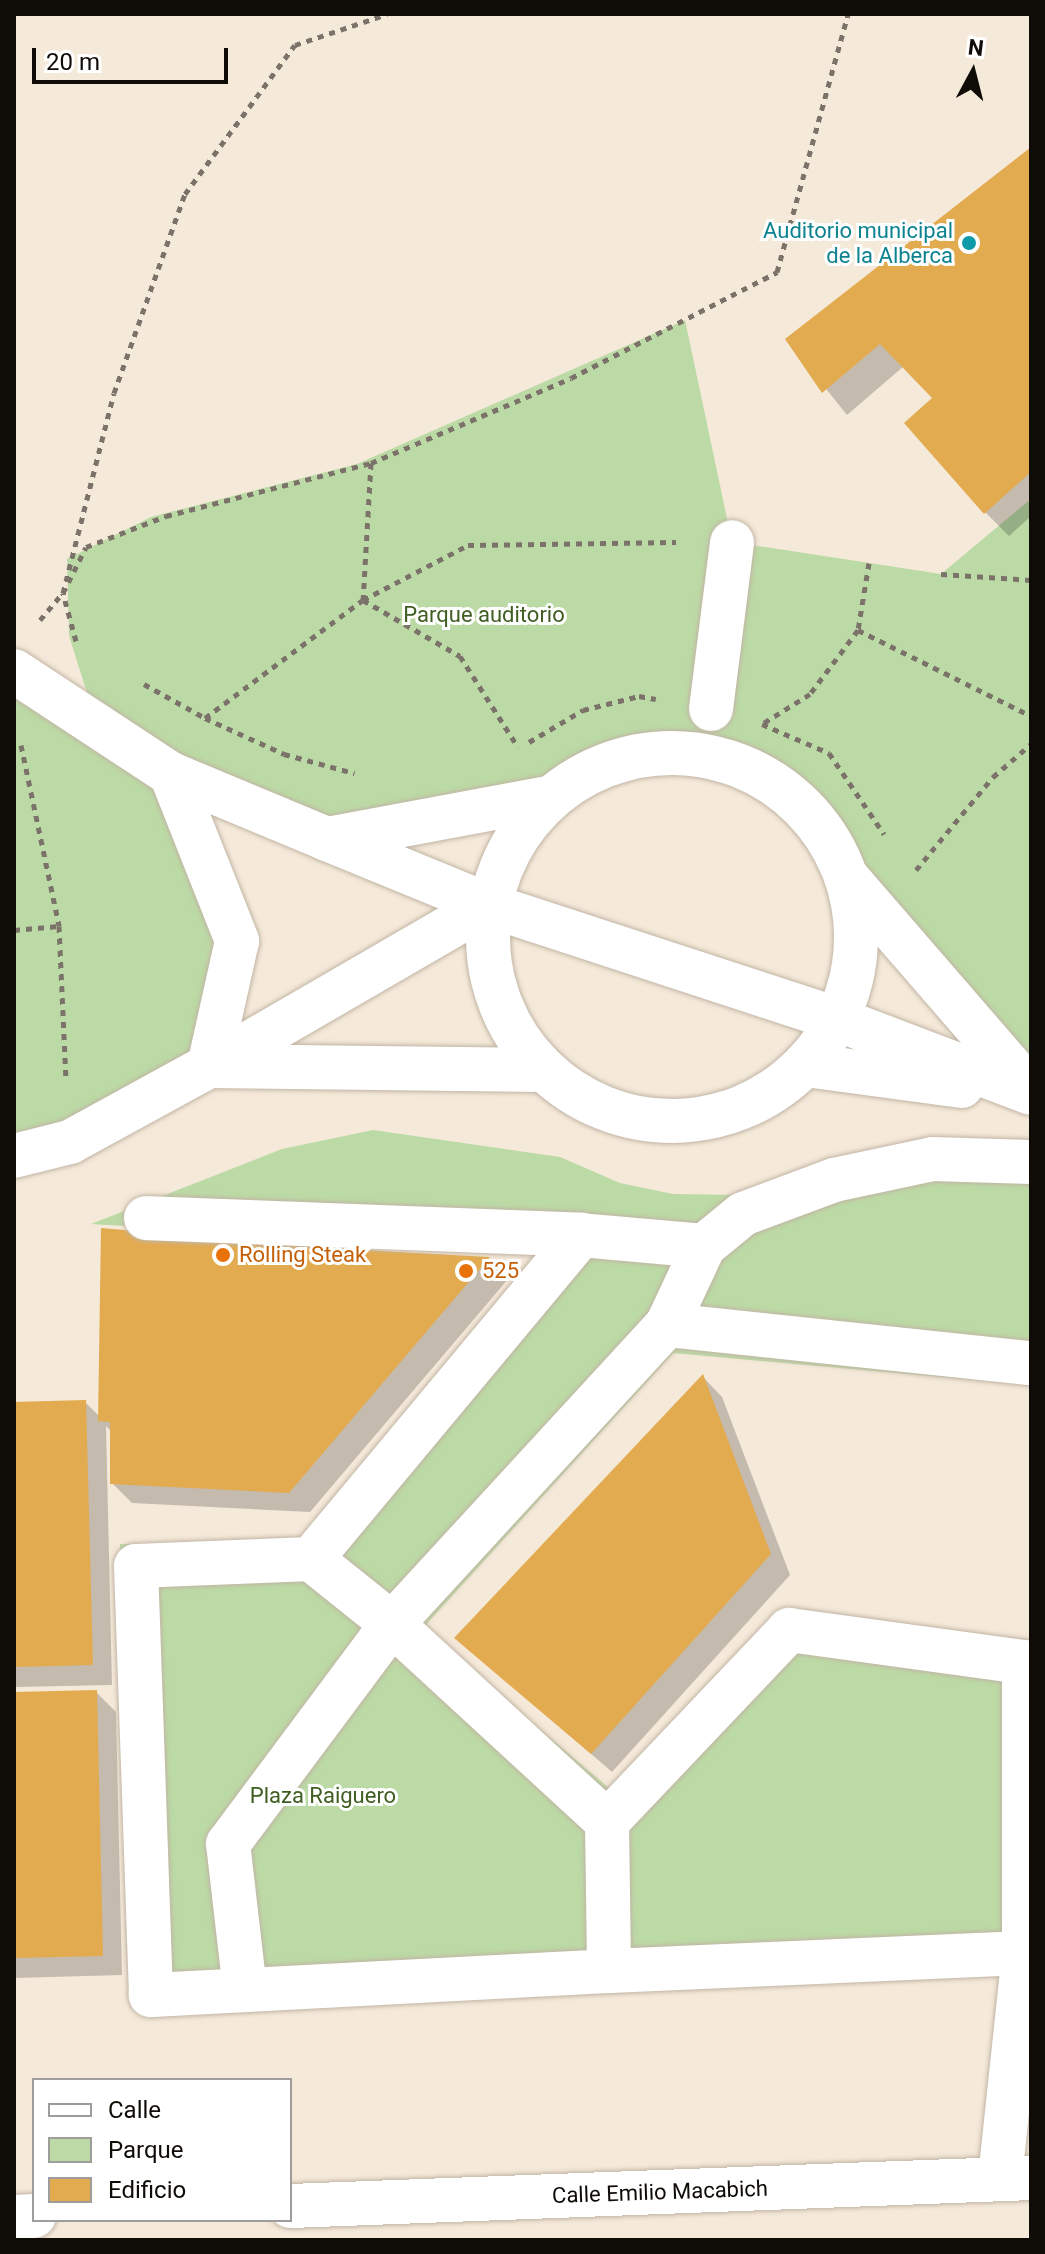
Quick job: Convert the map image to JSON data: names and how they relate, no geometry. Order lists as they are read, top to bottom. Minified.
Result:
{"streets":{"street":["Calle Emilio Macabich"]},"parks":["Parque auditorio","Plaza Raiguero"],"places":["Auditorio municipal de la Alberca","Rolling Steak","525"],"legend":["Calle","Parque","Edificio"],"scale_bar":"20 m","north":"top"}
